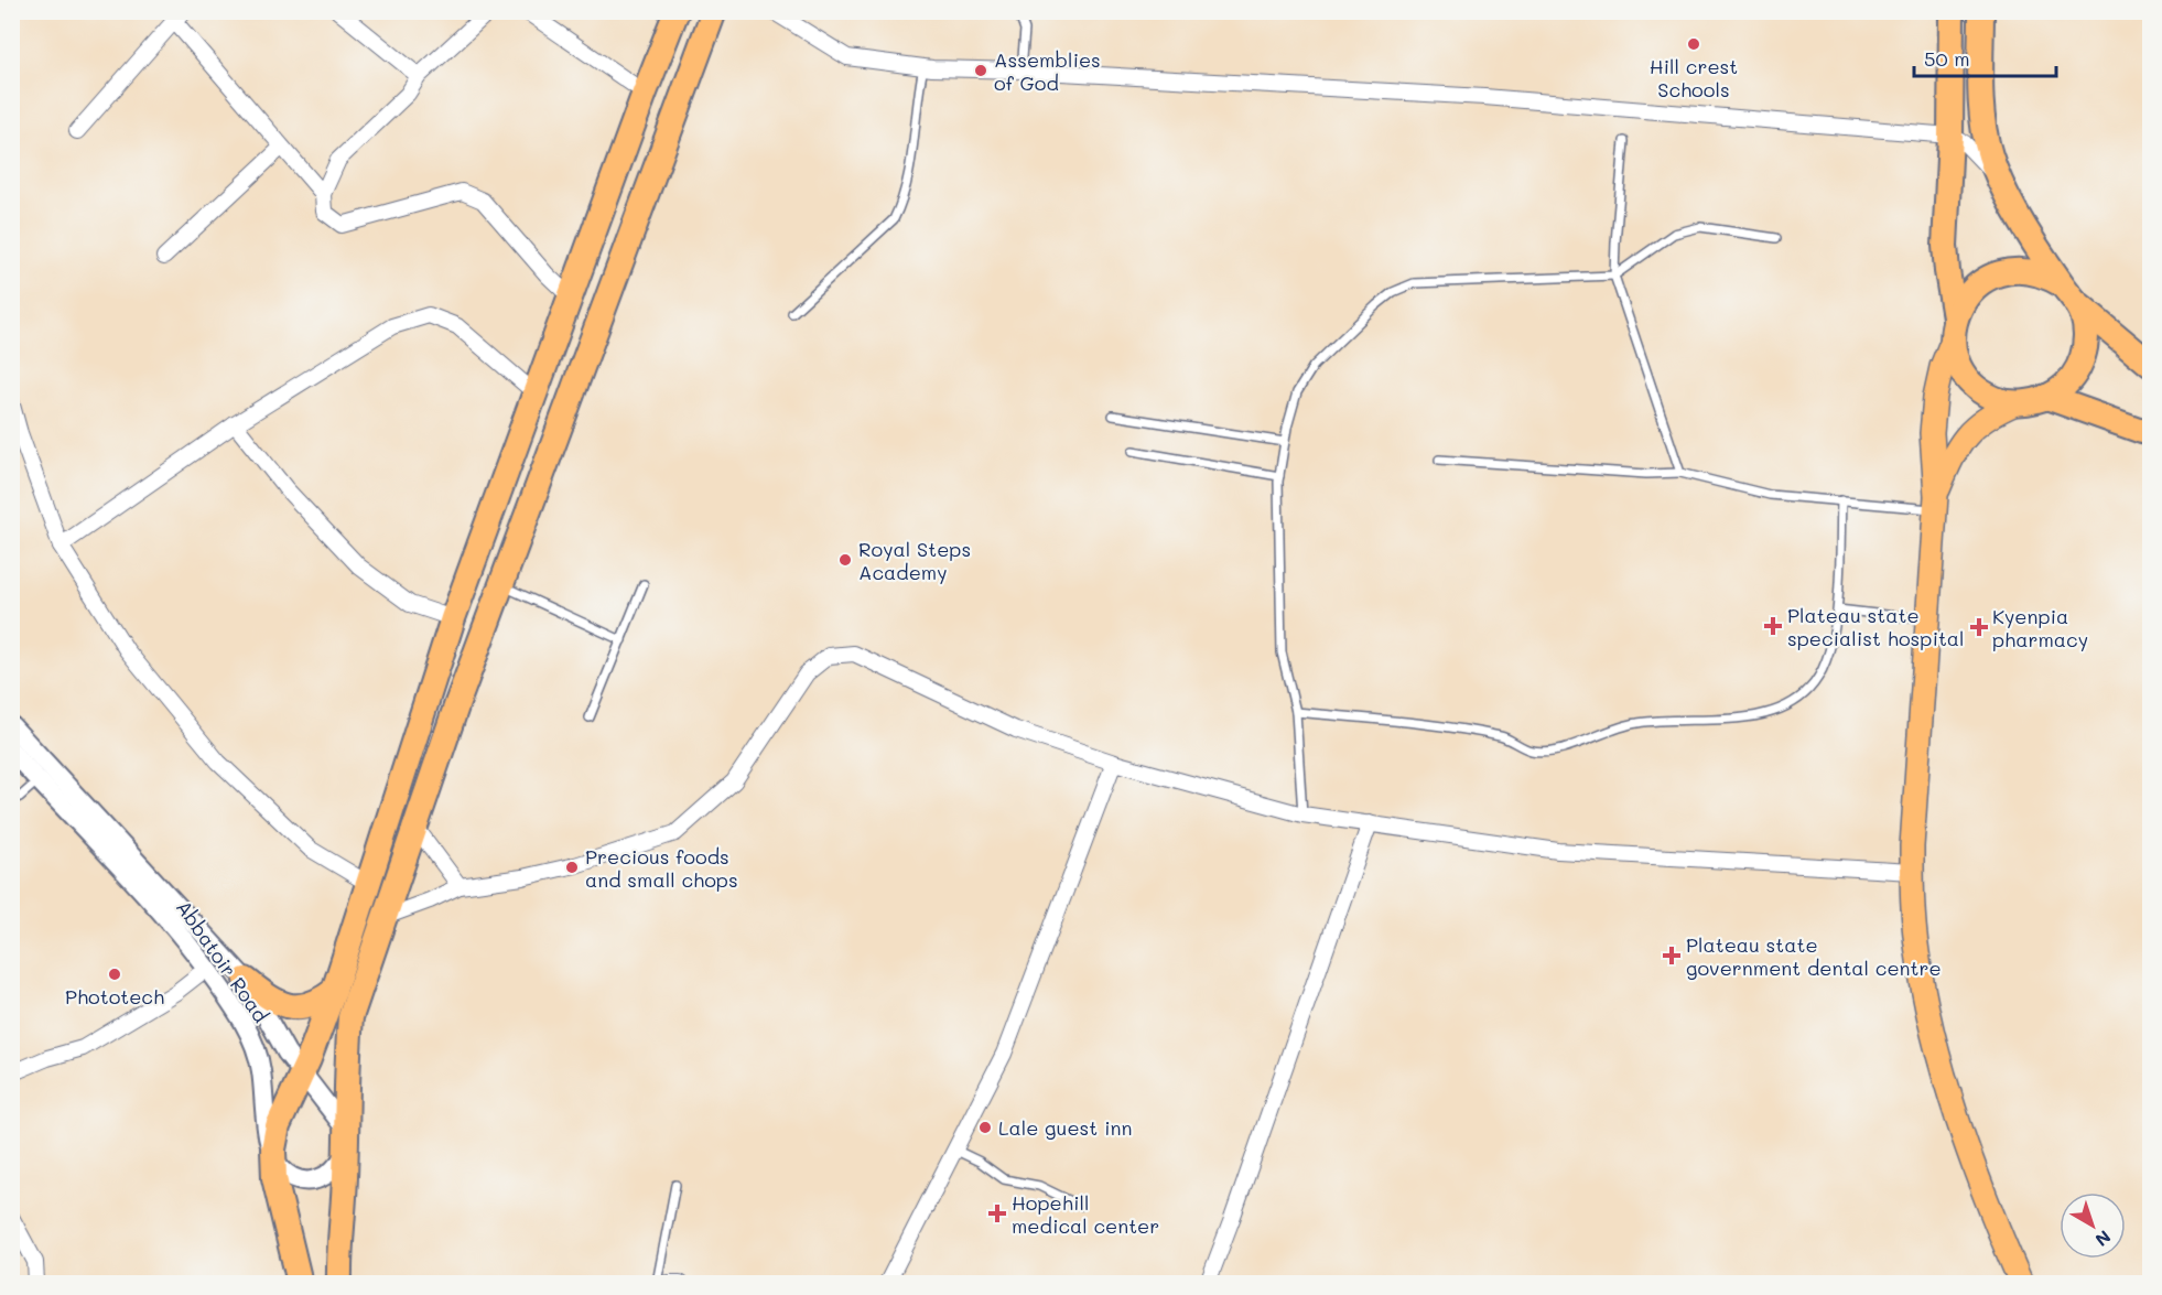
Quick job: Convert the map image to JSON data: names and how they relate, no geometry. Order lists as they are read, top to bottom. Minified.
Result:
{"streets":{"street":["Abbatoir Road"]},"places":{"other":["Hill crest Schools","Assemblies of God","Royal Steps Academy","Precious foods and small chops","Phototech","Lale guest inn"],"health":["Plateau state specialist hospital","Kyenpia pharmacy","Plateau state government dental centre","Hopehill medical center"]},"scale_bar":"50 m","north":"bottom right"}
